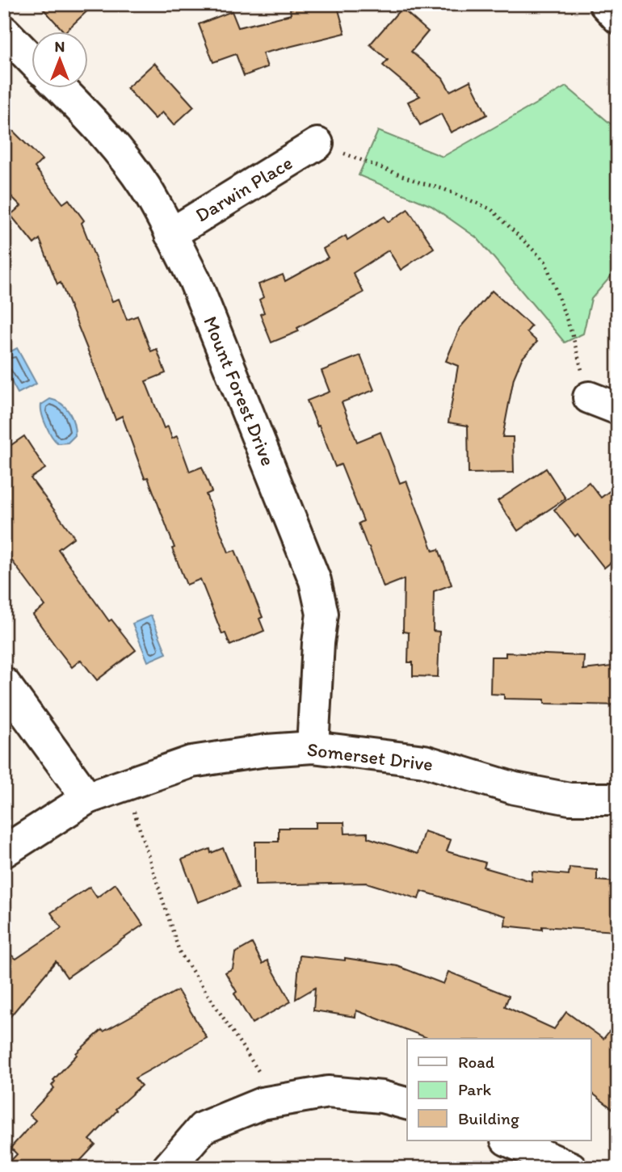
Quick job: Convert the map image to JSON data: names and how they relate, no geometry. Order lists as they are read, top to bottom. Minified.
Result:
{"streets":{"street":["Darwin Place","Mount Forest Drive","Somerset Drive"]},"crossings":[["Darwin Place","Mount Forest Drive"],["Mount Forest Drive","Somerset Drive"]],"legend":["Road","Park","Building"],"north":"top"}
